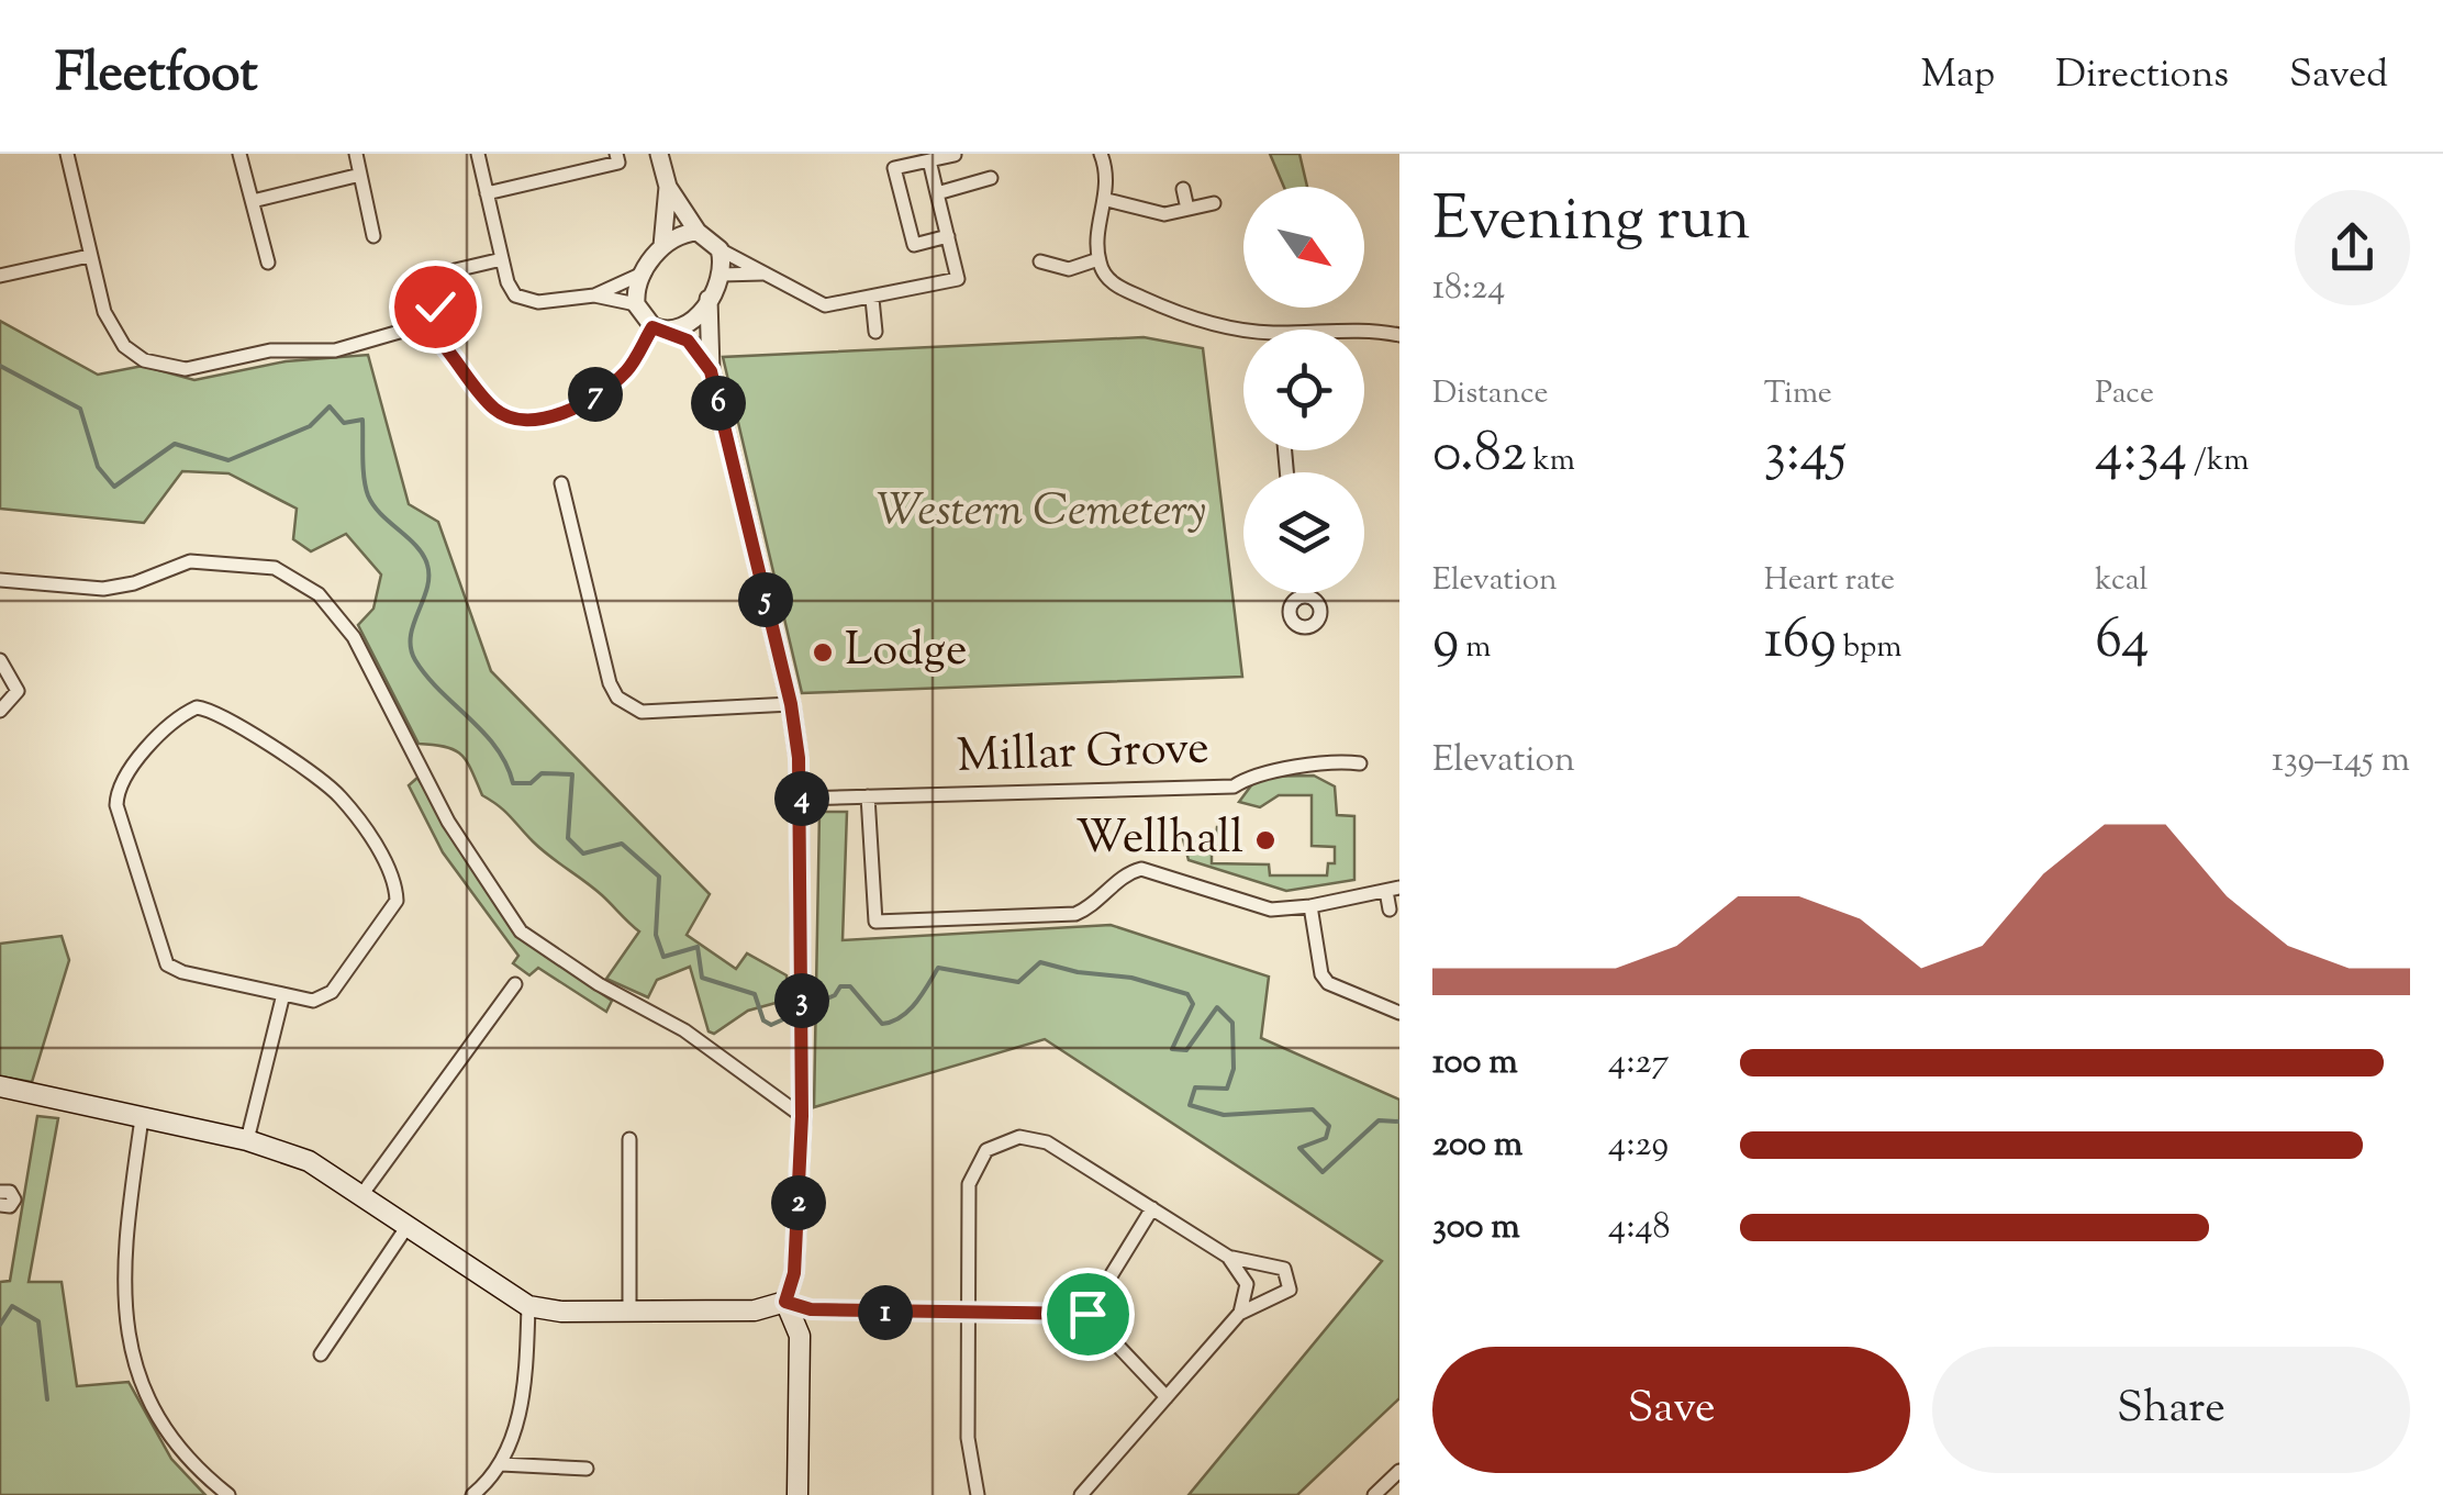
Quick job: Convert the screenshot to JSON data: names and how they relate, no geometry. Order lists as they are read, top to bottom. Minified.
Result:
{"streets":{"street":["Millar Grove"]},"parks":["Western Cemetery"],"places":["Lodge","Wellhall"],"north":"bottom right","page":{"header":"Fleetfoot","nav":["Map","Directions","Saved"],"heading":["Evening run","18:24"],"stats":[["Distance","0.82 km"],["Time","3:45"],["Pace","4:34 /km"],["Elevation","9 m"],["Heart rate","169 bpm"],["kcal","64"]],"pins":["7","6","5","4","3","2","1"],"chart":["Elevation","139–145 m"],"list":[{"name":"100 m","note":"4:27"},{"name":"200 m","note":"4:29"},{"name":"300 m","note":"4:48"}],"buttons":["Save","Share"]}}
